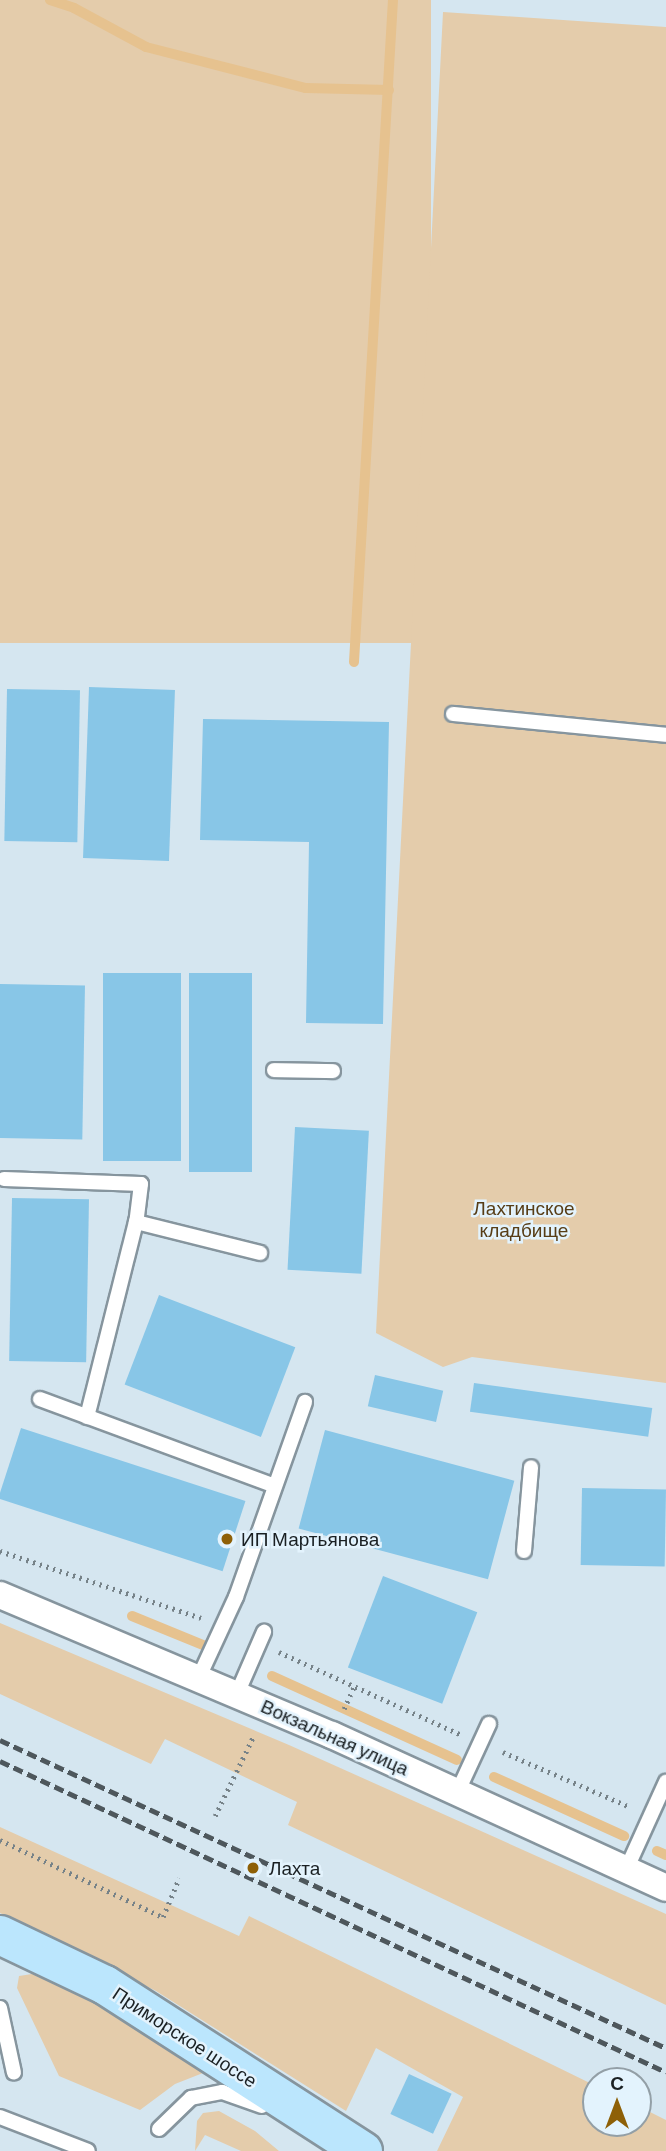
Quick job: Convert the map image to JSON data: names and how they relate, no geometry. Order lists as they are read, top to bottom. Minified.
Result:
{"streets":{"main road":["Приморское шоссе"],"street":["Вокзальная улица"]},"parks":["Лахтинское кладбище"],"places":["ИП Мартьянова","Лахта"],"north":"top"}
